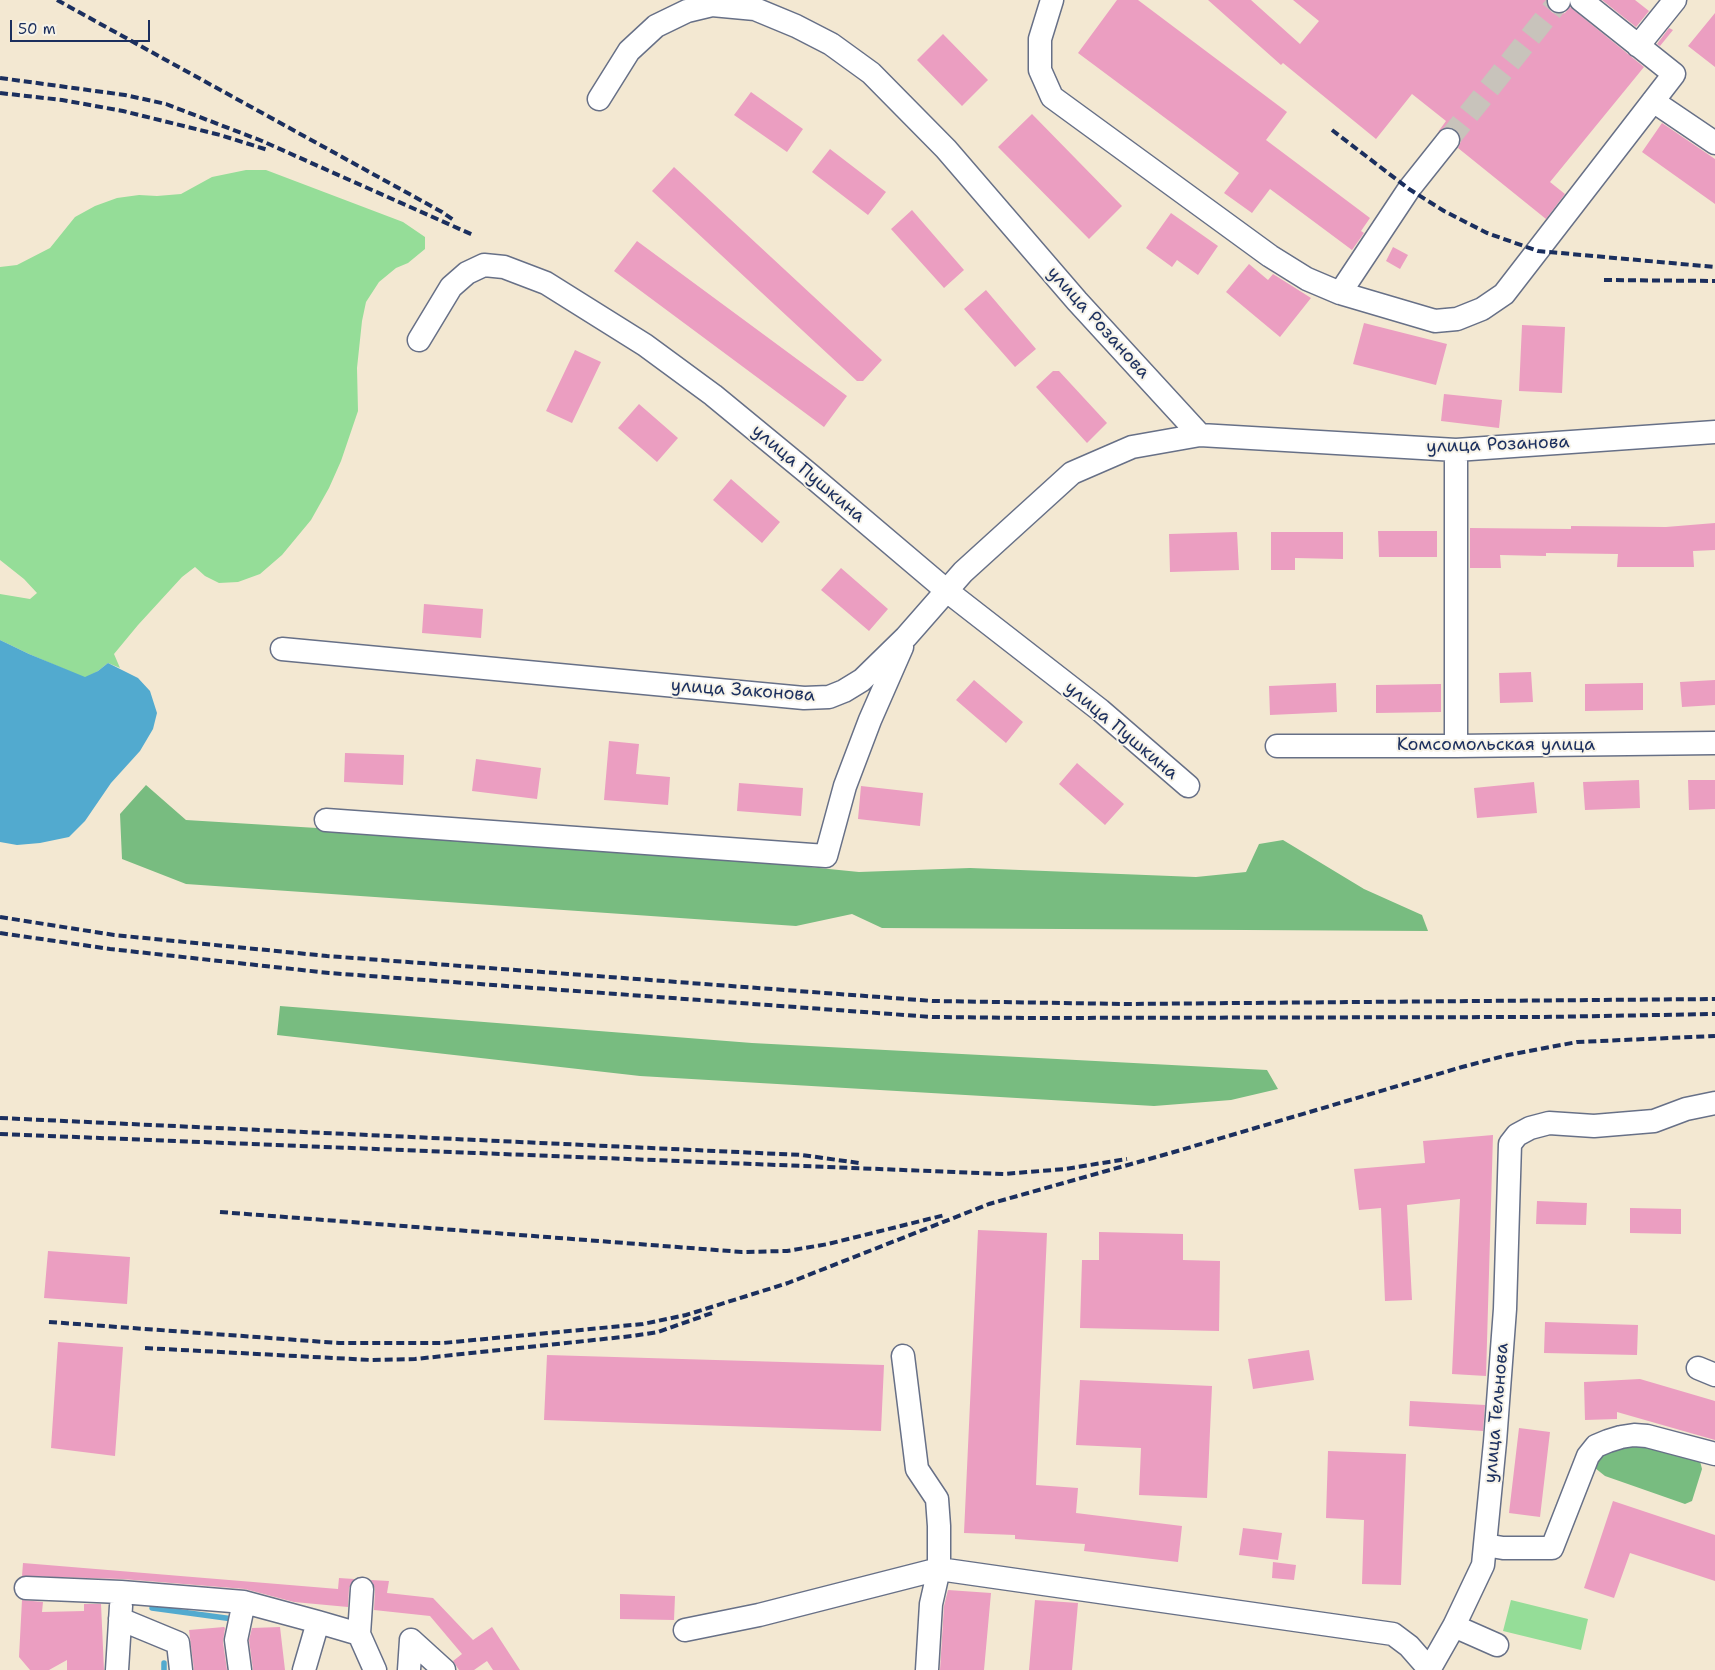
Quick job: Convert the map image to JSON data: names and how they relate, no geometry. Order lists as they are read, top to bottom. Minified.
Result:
{"streets":{"street":["улица Розанова","улица Пушкина","улица Законова","Комсомольская улица","улица Тельнова"]},"crossings":[["улица Розанова","улица Законова"],["улица Пушкина","улица Законова"]],"scale_bar":"50 m"}
